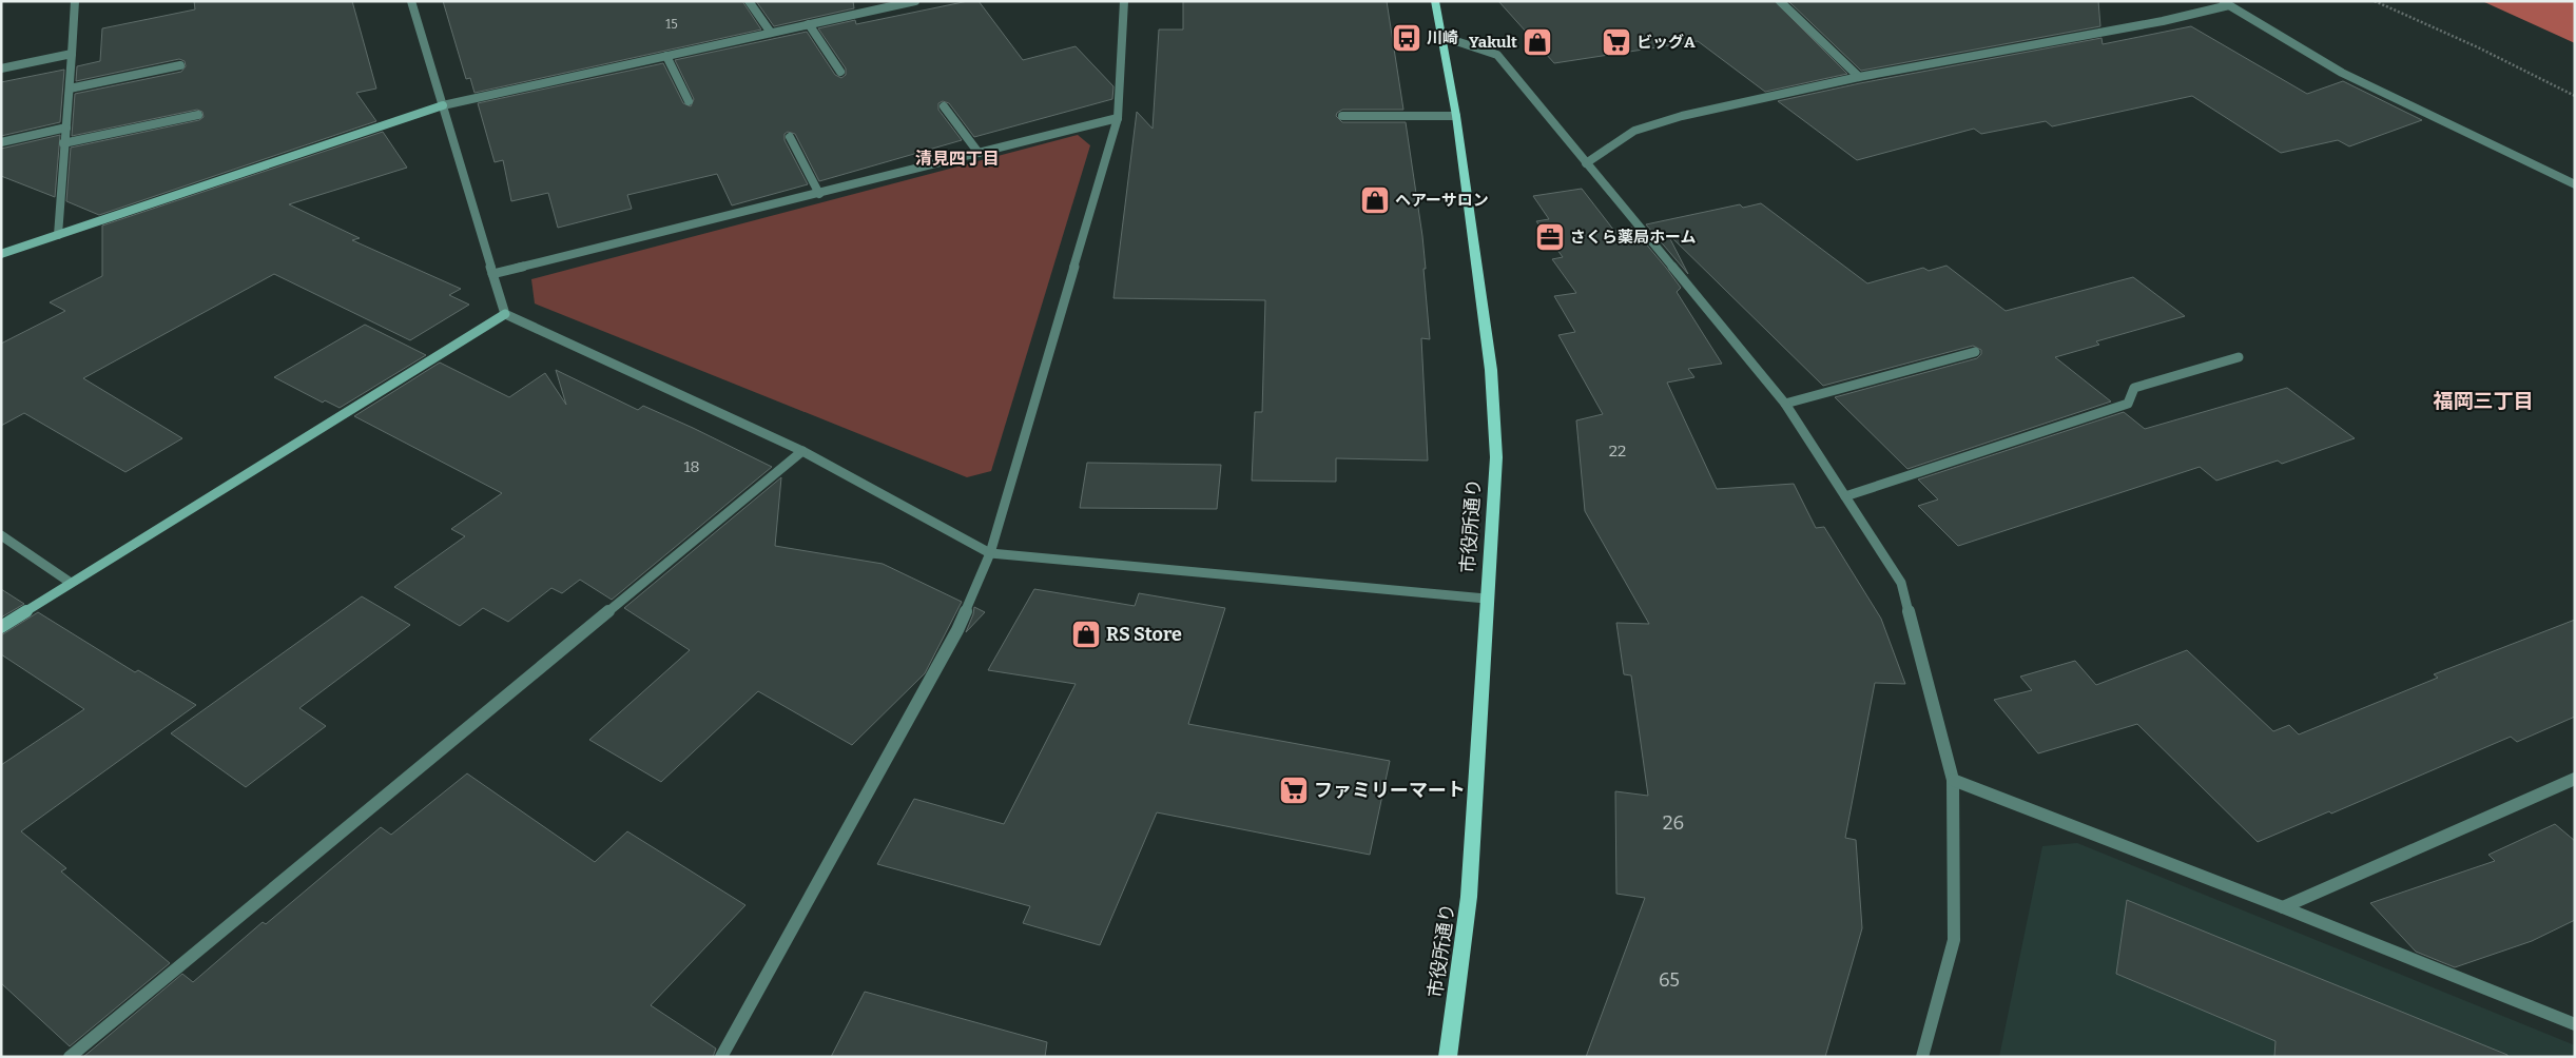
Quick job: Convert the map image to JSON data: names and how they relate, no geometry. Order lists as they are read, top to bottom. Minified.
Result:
{"streets":{"main road":["市役所通り"]},"districts":["清見四丁目","福岡三丁目"],"places":{"bus stop":["川崎"],"shop":["Yakult","ヘアーサロン","RS Store"],"supermarket":["ビッグA","ファミリーマート"],"office":["さくら薬局ホーム"]},"house_numbers":["15","22","18","26","65"]}
